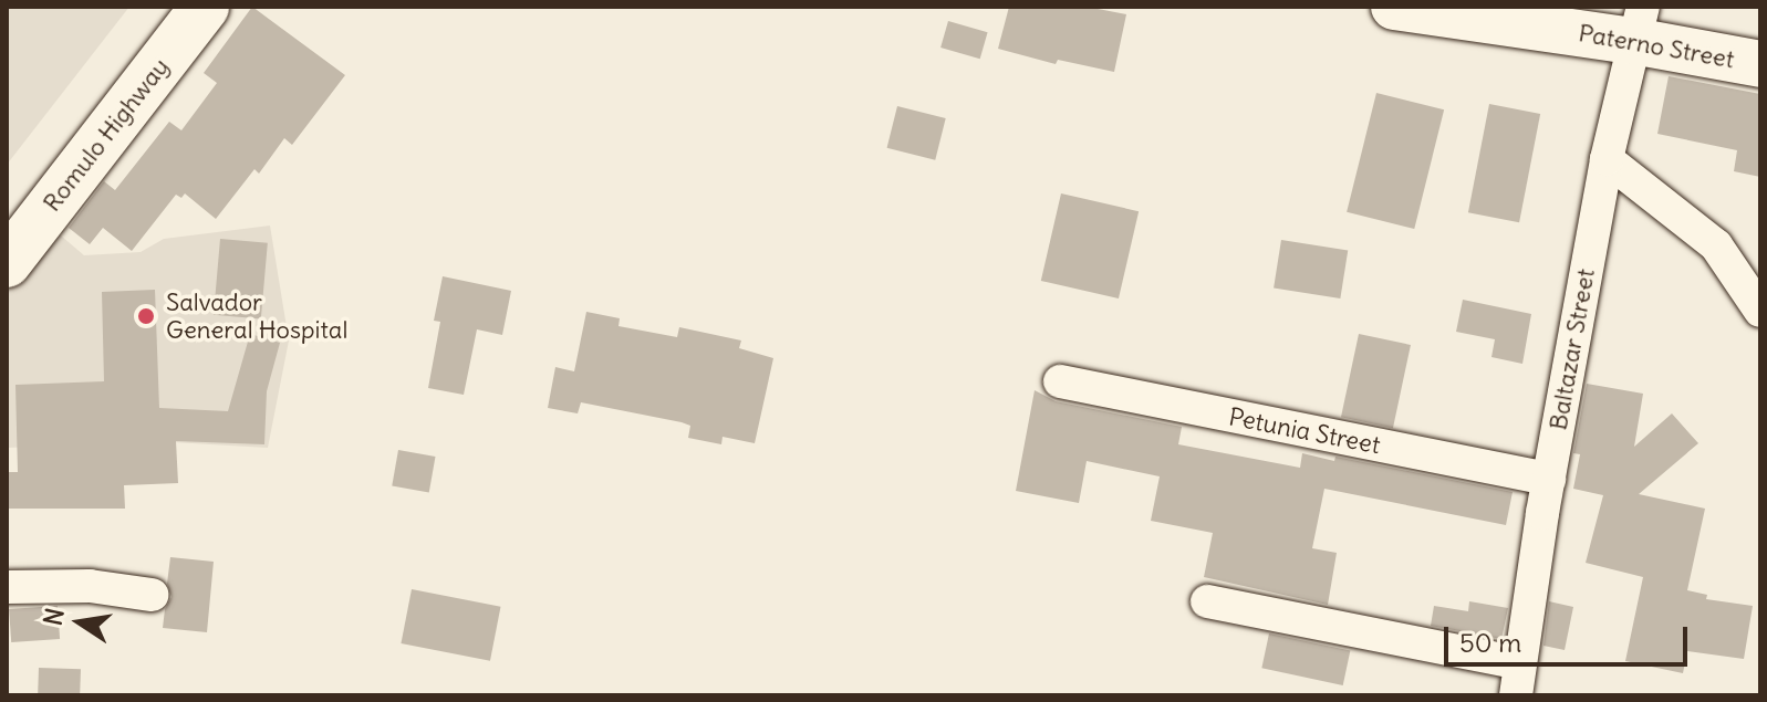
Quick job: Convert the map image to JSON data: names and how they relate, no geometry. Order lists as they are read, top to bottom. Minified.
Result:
{"streets":{"highway":["Romulo Highway"],"street":["Paterno Street","Baltazar Street","Petunia Street"]},"crossings":[["Paterno Street","Baltazar Street"],["Baltazar Street","Petunia Street"]],"places":["Salvador General Hospital"],"scale_bar":"50 m","north":"left"}
